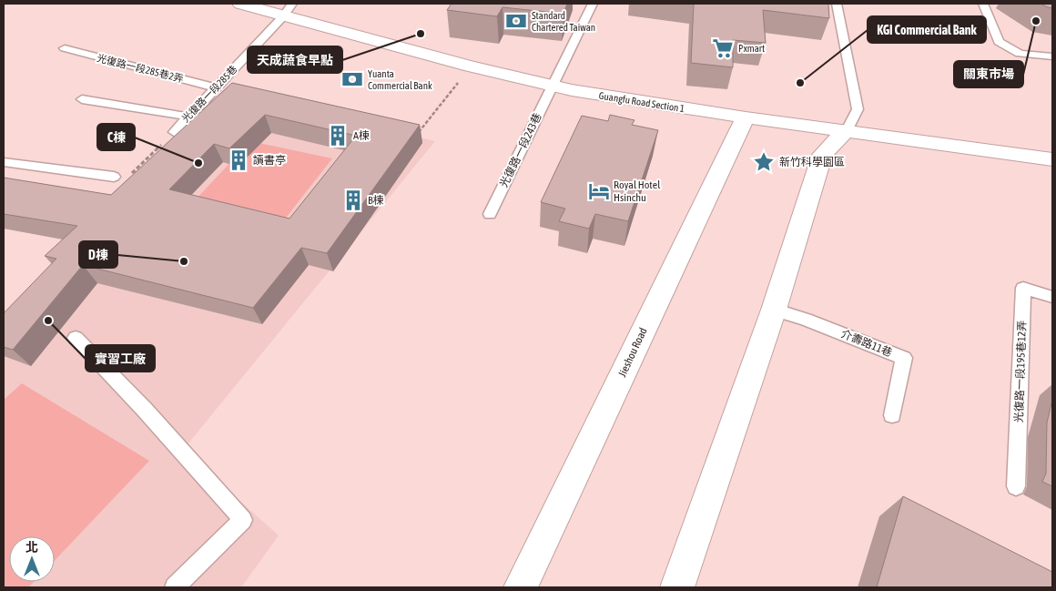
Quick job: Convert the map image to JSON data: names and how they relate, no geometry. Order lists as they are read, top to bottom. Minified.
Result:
{"streets":{"street":["Guangfu Road Section 1","Jieshou Road"],"lane":["光復路一段285巷2弄","光復路一段285巷","光復路一段243巷","介壽路11巷","光復路一段195巷12弄"]},"crossings":[["光復路一段285巷2弄","光復路一段285巷"],["光復路一段285巷","Guangfu Road Section 1"],["Guangfu Road Section 1","光復路一段243巷"],["Guangfu Road Section 1","Jieshou Road"]],"places":{"bank":["Standard Chartered Taiwan","Yuanta Commercial Bank"],"other":["關東市場","天成蔬食早點","KGI Commercial Bank","C棟","D棟","實習工廠"],"supermarket":["Pxmart"],"building":["A棟","讀書亭","B棟"],"place":["新竹科學園區"],"hotel":["Royal Hotel Hsinchu"]},"north":"top"}
